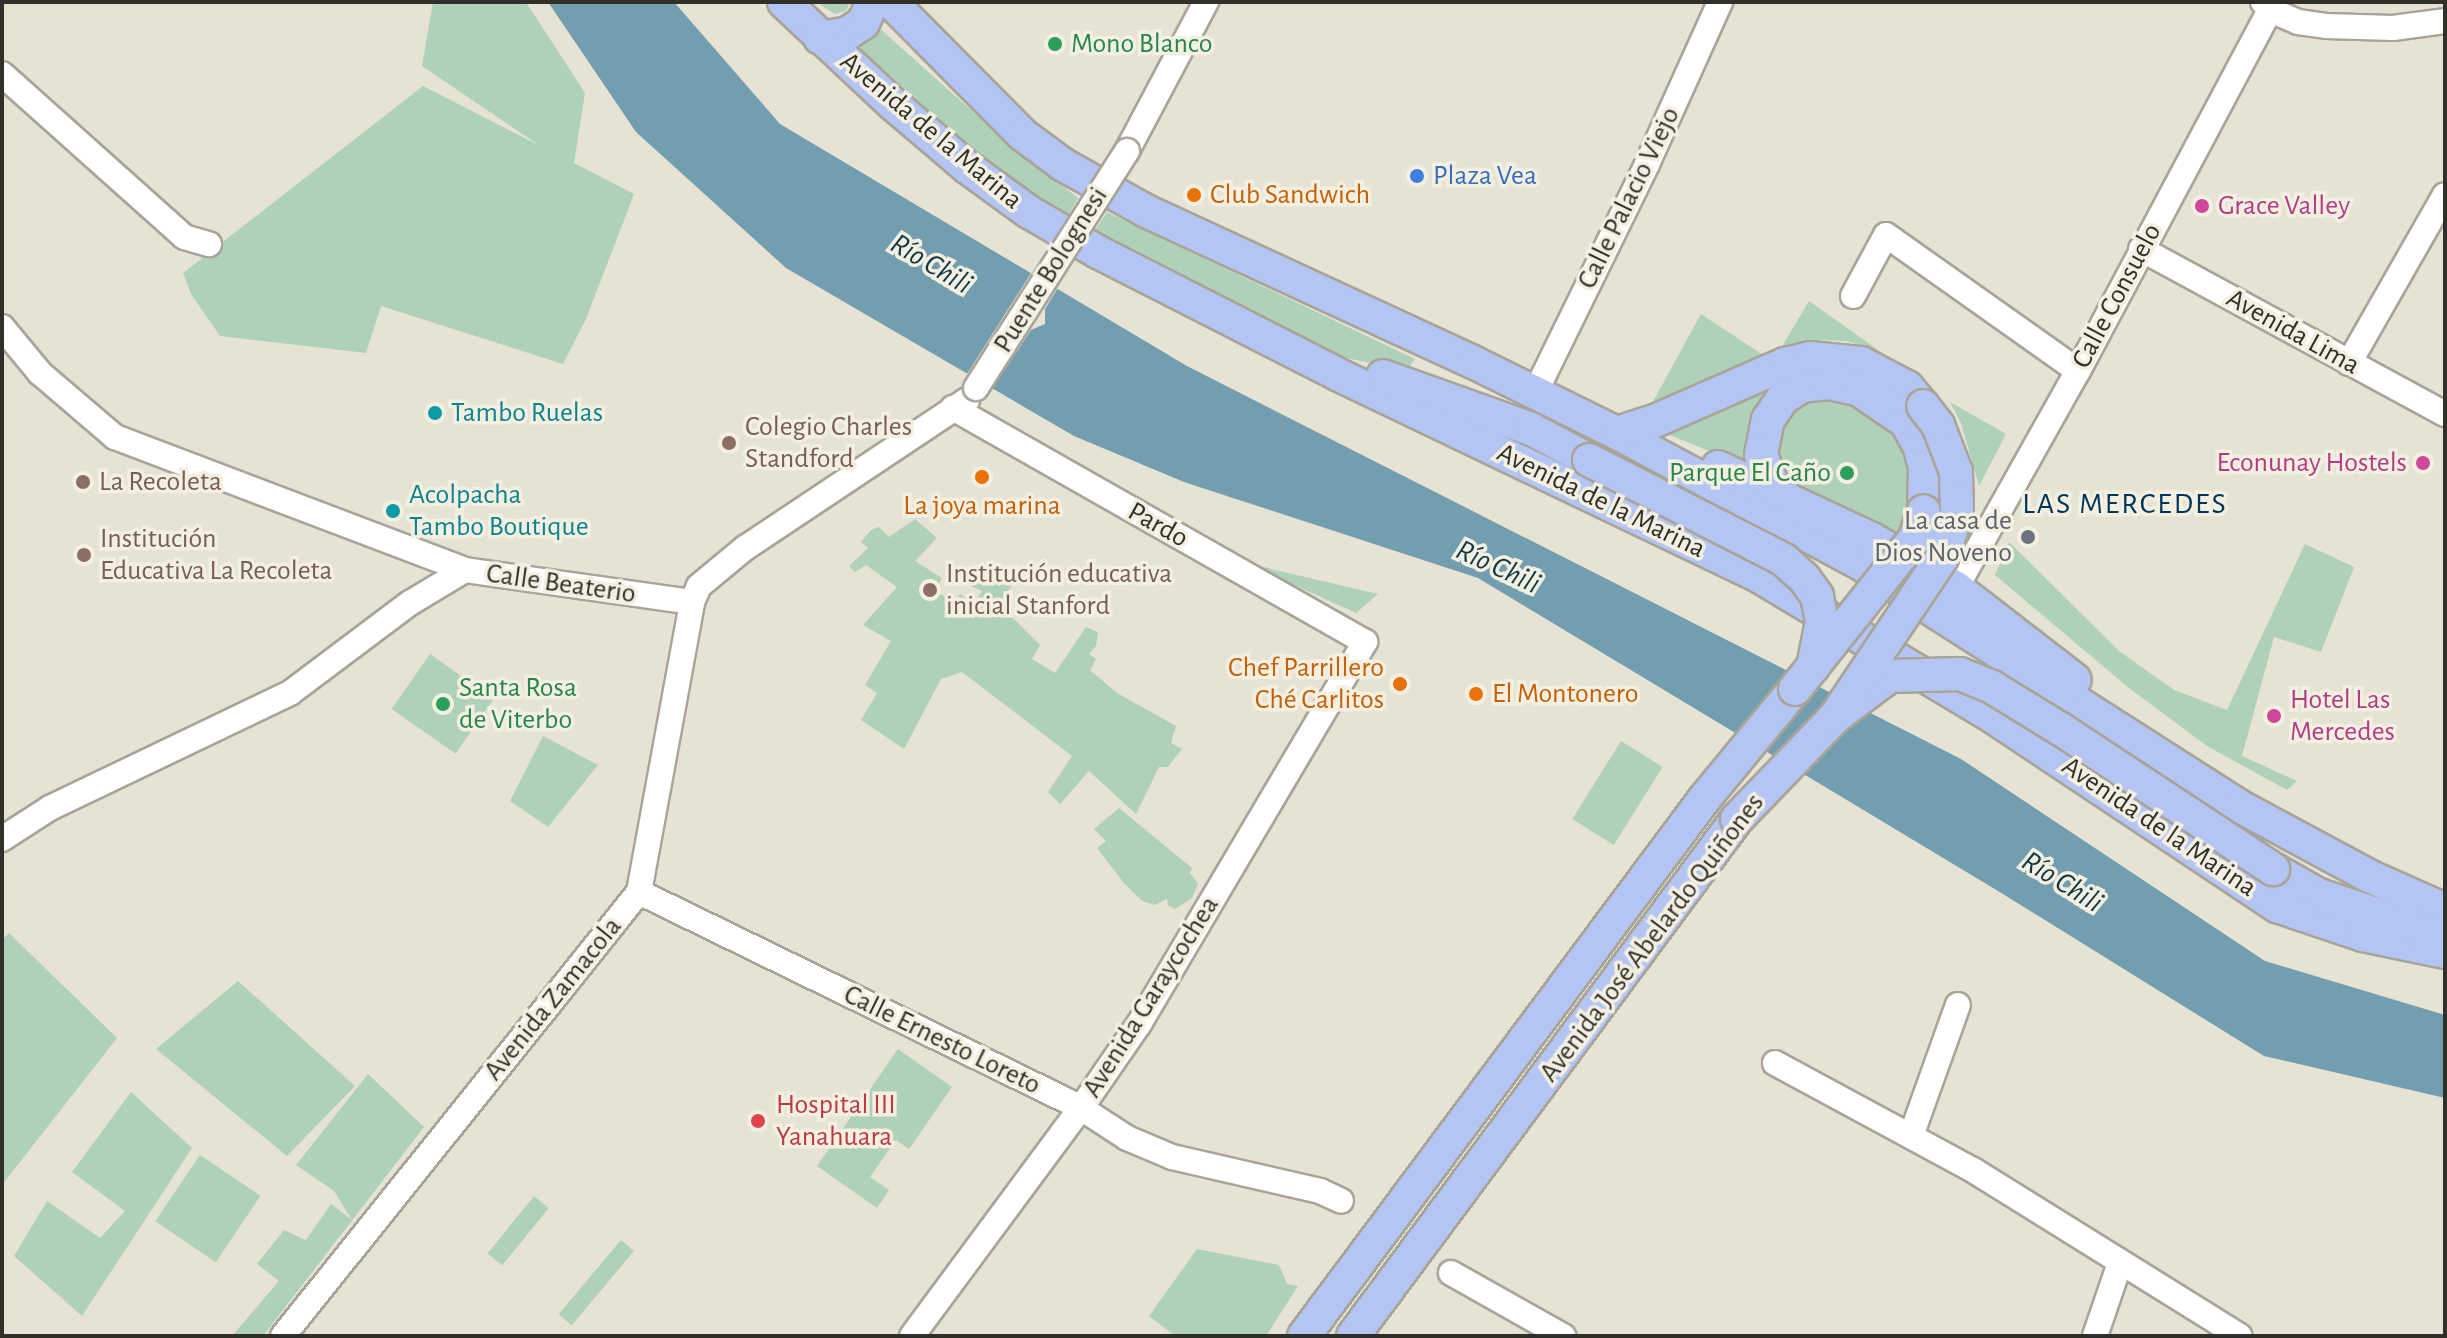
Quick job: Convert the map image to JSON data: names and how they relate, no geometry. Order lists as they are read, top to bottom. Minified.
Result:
{"streets":{"main road":["Avenida de la Marina","Avenida José Abelardo Quiñones"],"street":["Calle Palacio Viejo","Puente Bolognesi","Calle Consuelo","Avenida Lima","Pardo","Calle Beaterio","Avenida Garaycochea","Avenida Zamacola","Calle Ernesto Loreto"]},"crossings":[["Avenida de la Marina","Calle Palacio Viejo"],["Avenida de la Marina","Avenida José Abelardo Quiñones"],["Puente Bolognesi","Pardo"],["Calle Consuelo","Avenida Lima"],["Pardo","Avenida Garaycochea"],["Calle Beaterio","Avenida Zamacola"],["Avenida Garaycochea","Calle Ernesto Loreto"],["Avenida Zamacola","Calle Ernesto Loreto"]],"districts":["LAS MERCEDES"],"water":["Río Chili"],"places":["Mono Blanco","Plaza Vea","Club Sandwich","Grace Valley","Tambo Ruelas","Colegio Charles Standford","Econunay Hostels","Parque El Caño","La joya marina","La Recoleta","Acolpacha Tambo Boutique","La casa de Dios Noveno","Institución Educativa La Recoleta","Institución educativa inicial Stanford","Chef Parrillero Ché Carlitos","El Montonero","Santa Rosa de Viterbo","Hotel Las Mercedes","Hospital III Yanahuara"]}
